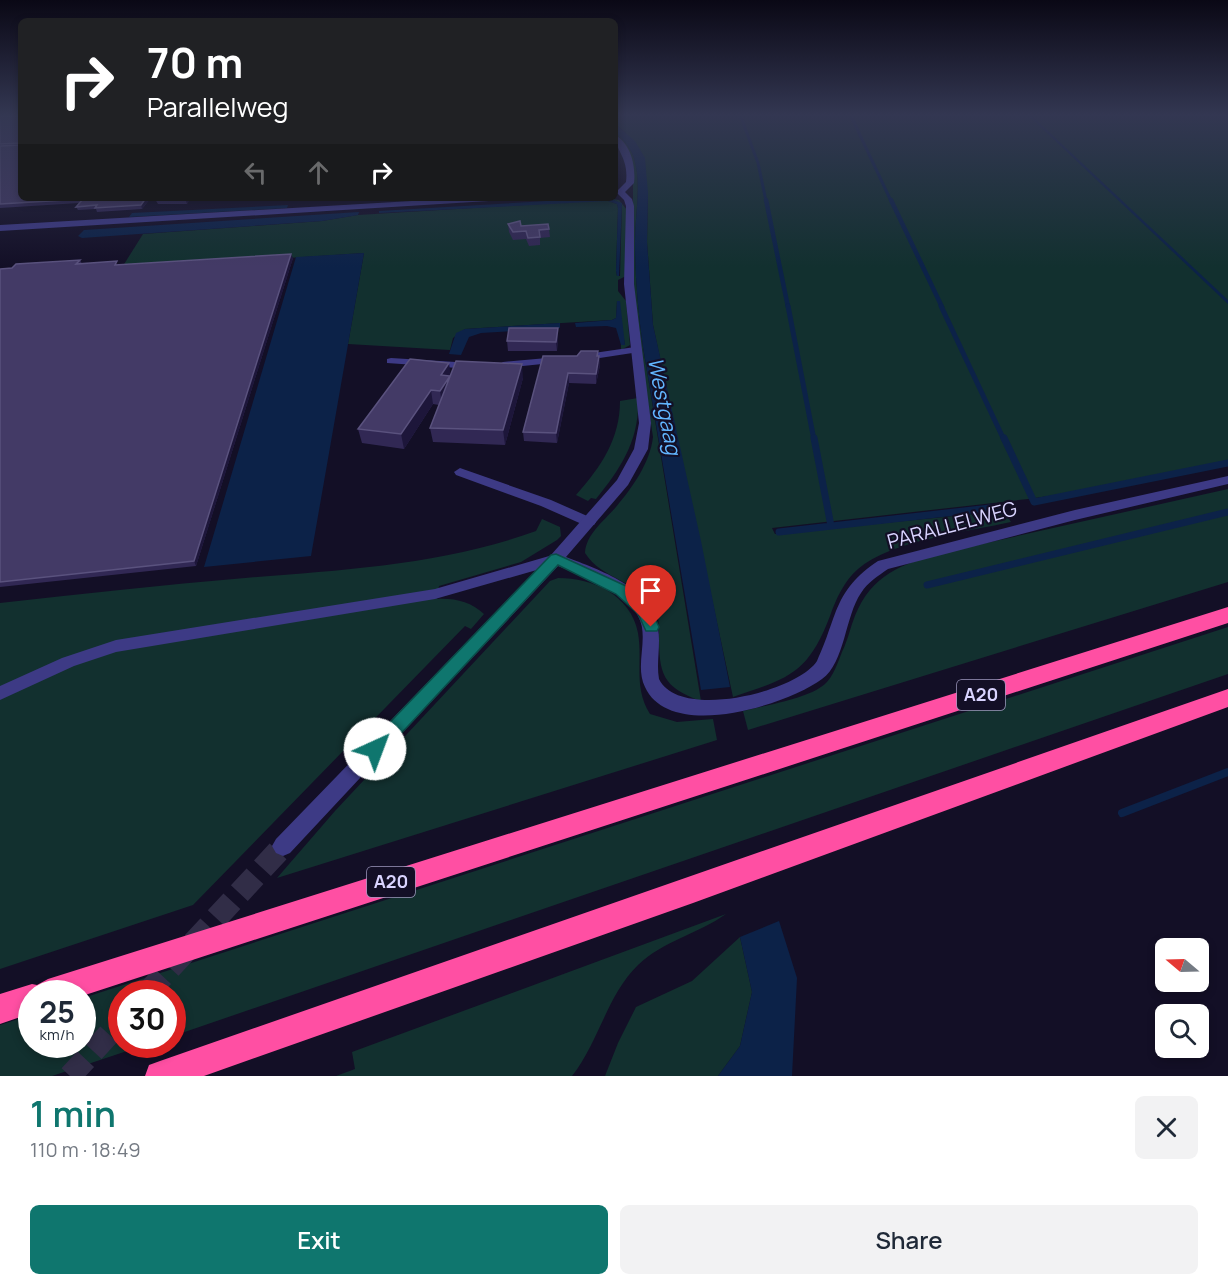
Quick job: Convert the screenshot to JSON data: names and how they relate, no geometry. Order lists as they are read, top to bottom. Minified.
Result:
{"streets":{"highway":["A20"],"street":["PARALLELWEG"]},"water":["Westgaag"],"north":"left","page":{"turn":["70 m","Parallelweg"],"speed":"25 km/h","limit":"30","heading":["1 min","110 m · 18:49"],"buttons":["Exit","Share"]}}
